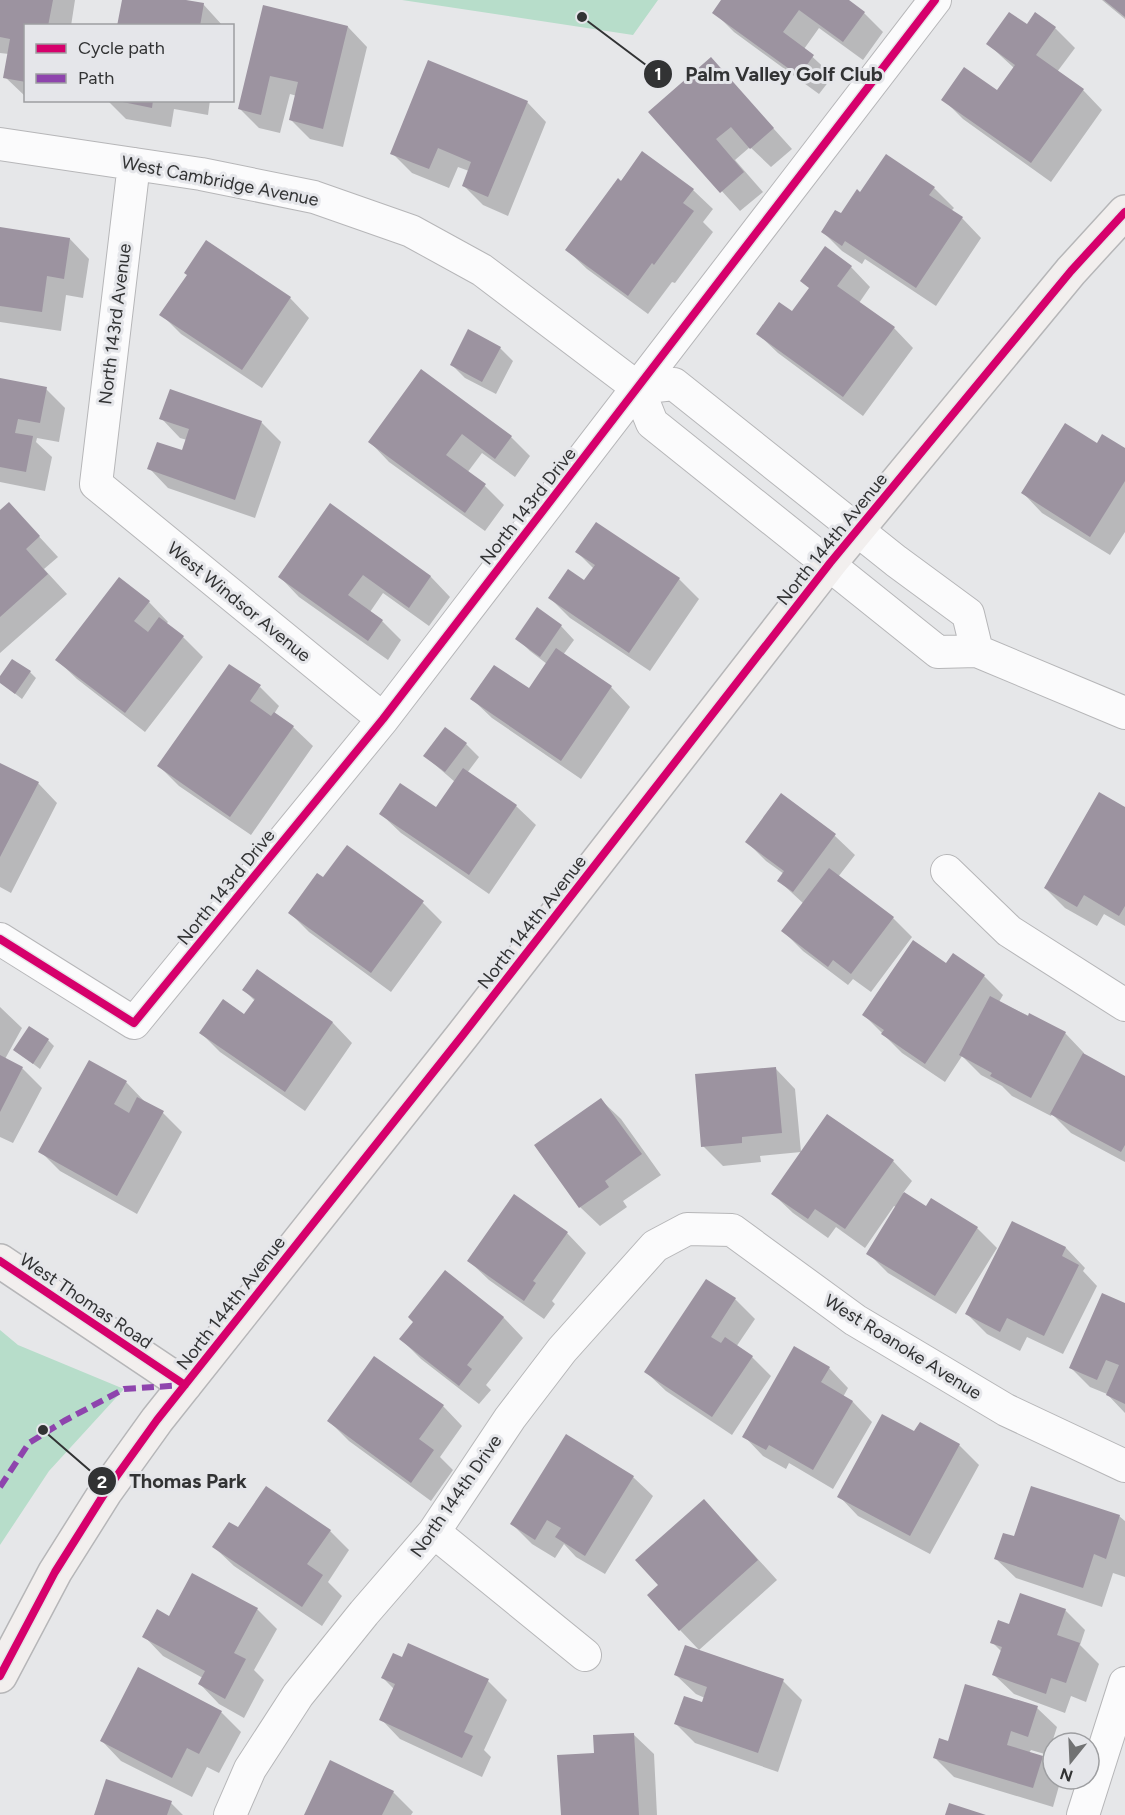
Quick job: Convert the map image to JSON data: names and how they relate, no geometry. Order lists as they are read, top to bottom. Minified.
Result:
{"streets":{"main road":["North 144th Avenue","West Thomas Road"],"street":["West Cambridge Avenue","North 143rd Avenue","North 143rd Drive","West Windsor Avenue","West Roanoke Avenue","North 144th Drive"]},"crossings":[["West Cambridge Avenue","North 143rd Avenue"],["West Cambridge Avenue","North 143rd Drive"],["North 143rd Avenue","West Windsor Avenue"],["North 143rd Drive","West Windsor Avenue"],["North 144th Avenue","West Thomas Road"],["West Roanoke Avenue","North 144th Drive"]],"places":["Palm Valley Golf Club","Thomas Park"],"legend":["Cycle path","Path"],"north":"bottom"}
